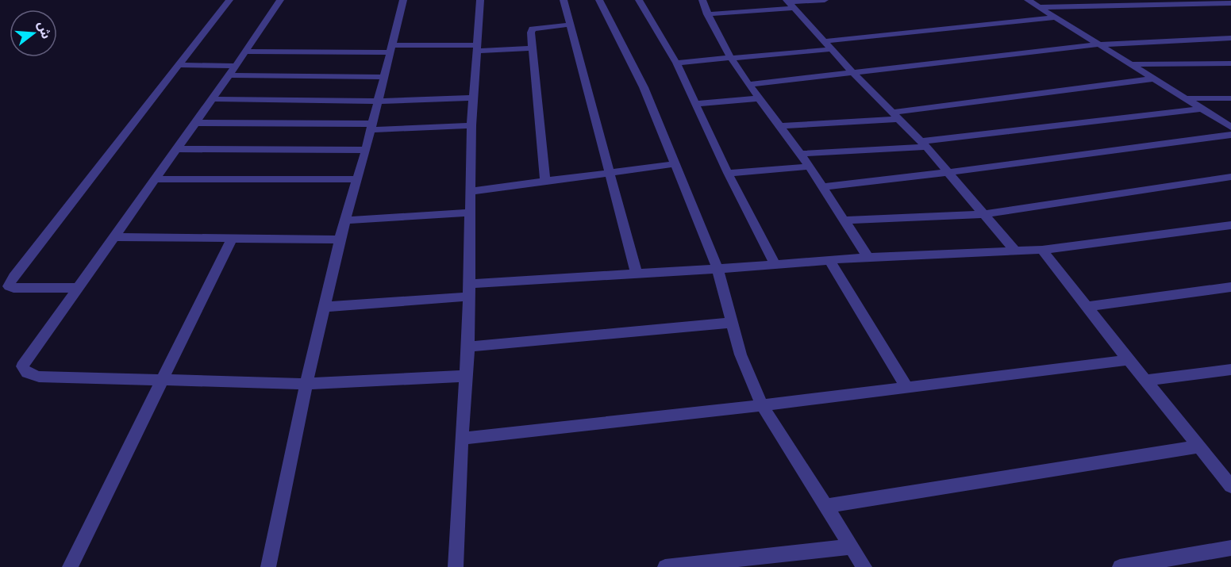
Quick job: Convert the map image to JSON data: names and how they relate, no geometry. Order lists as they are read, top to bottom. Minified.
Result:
{"north":"right"}
